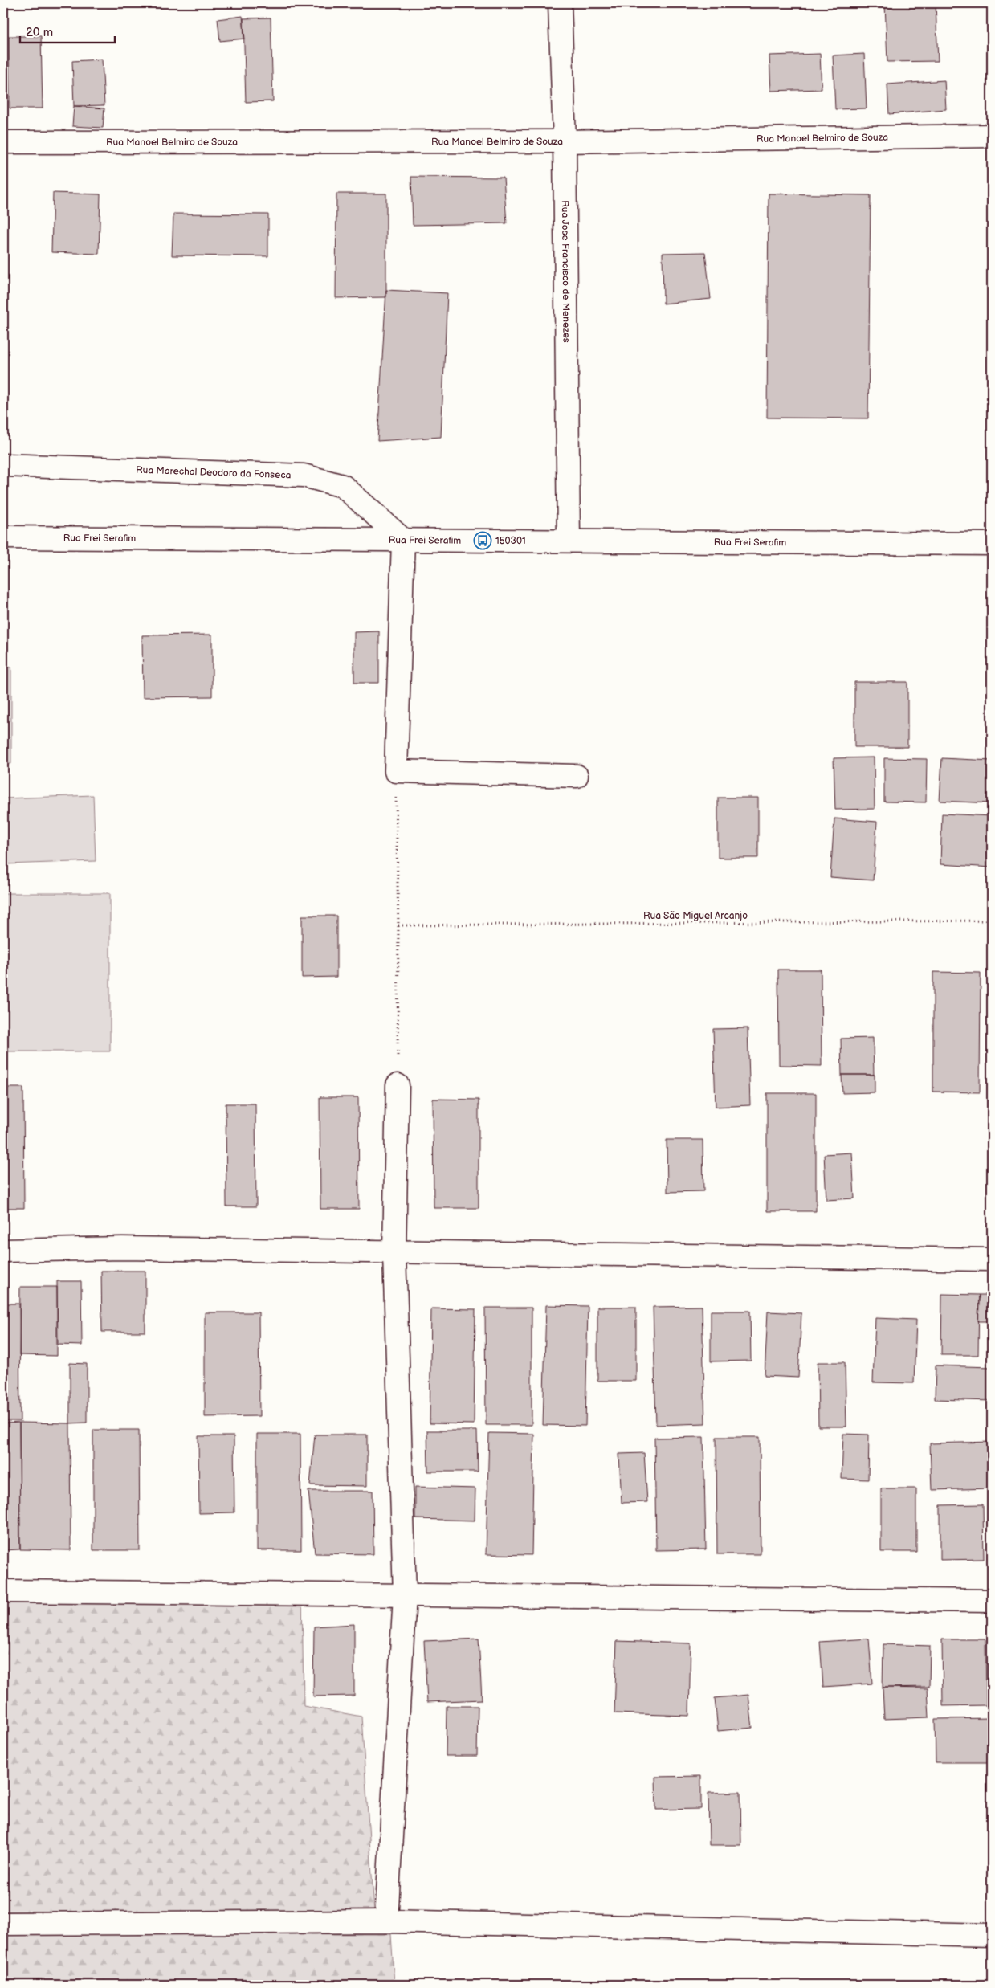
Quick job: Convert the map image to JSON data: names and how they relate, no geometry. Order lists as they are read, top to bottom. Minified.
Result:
{"streets":{"street":["Rua Manoel Belmiro de Souza","Rua Jose Francisco de Menezes","Rua Marechal Deodoro da Fonseca","Rua Frei Serafim"],"path":["Rua São Miguel Arcanjo"]},"crossings":[["Rua Manoel Belmiro de Souza","Rua Jose Francisco de Menezes"],["Rua Jose Francisco de Menezes","Rua Frei Serafim"],["Rua Marechal Deodoro da Fonseca","Rua Frei Serafim"]],"places":{"bus stop":["150301"]},"scale_bar":"20 m"}
